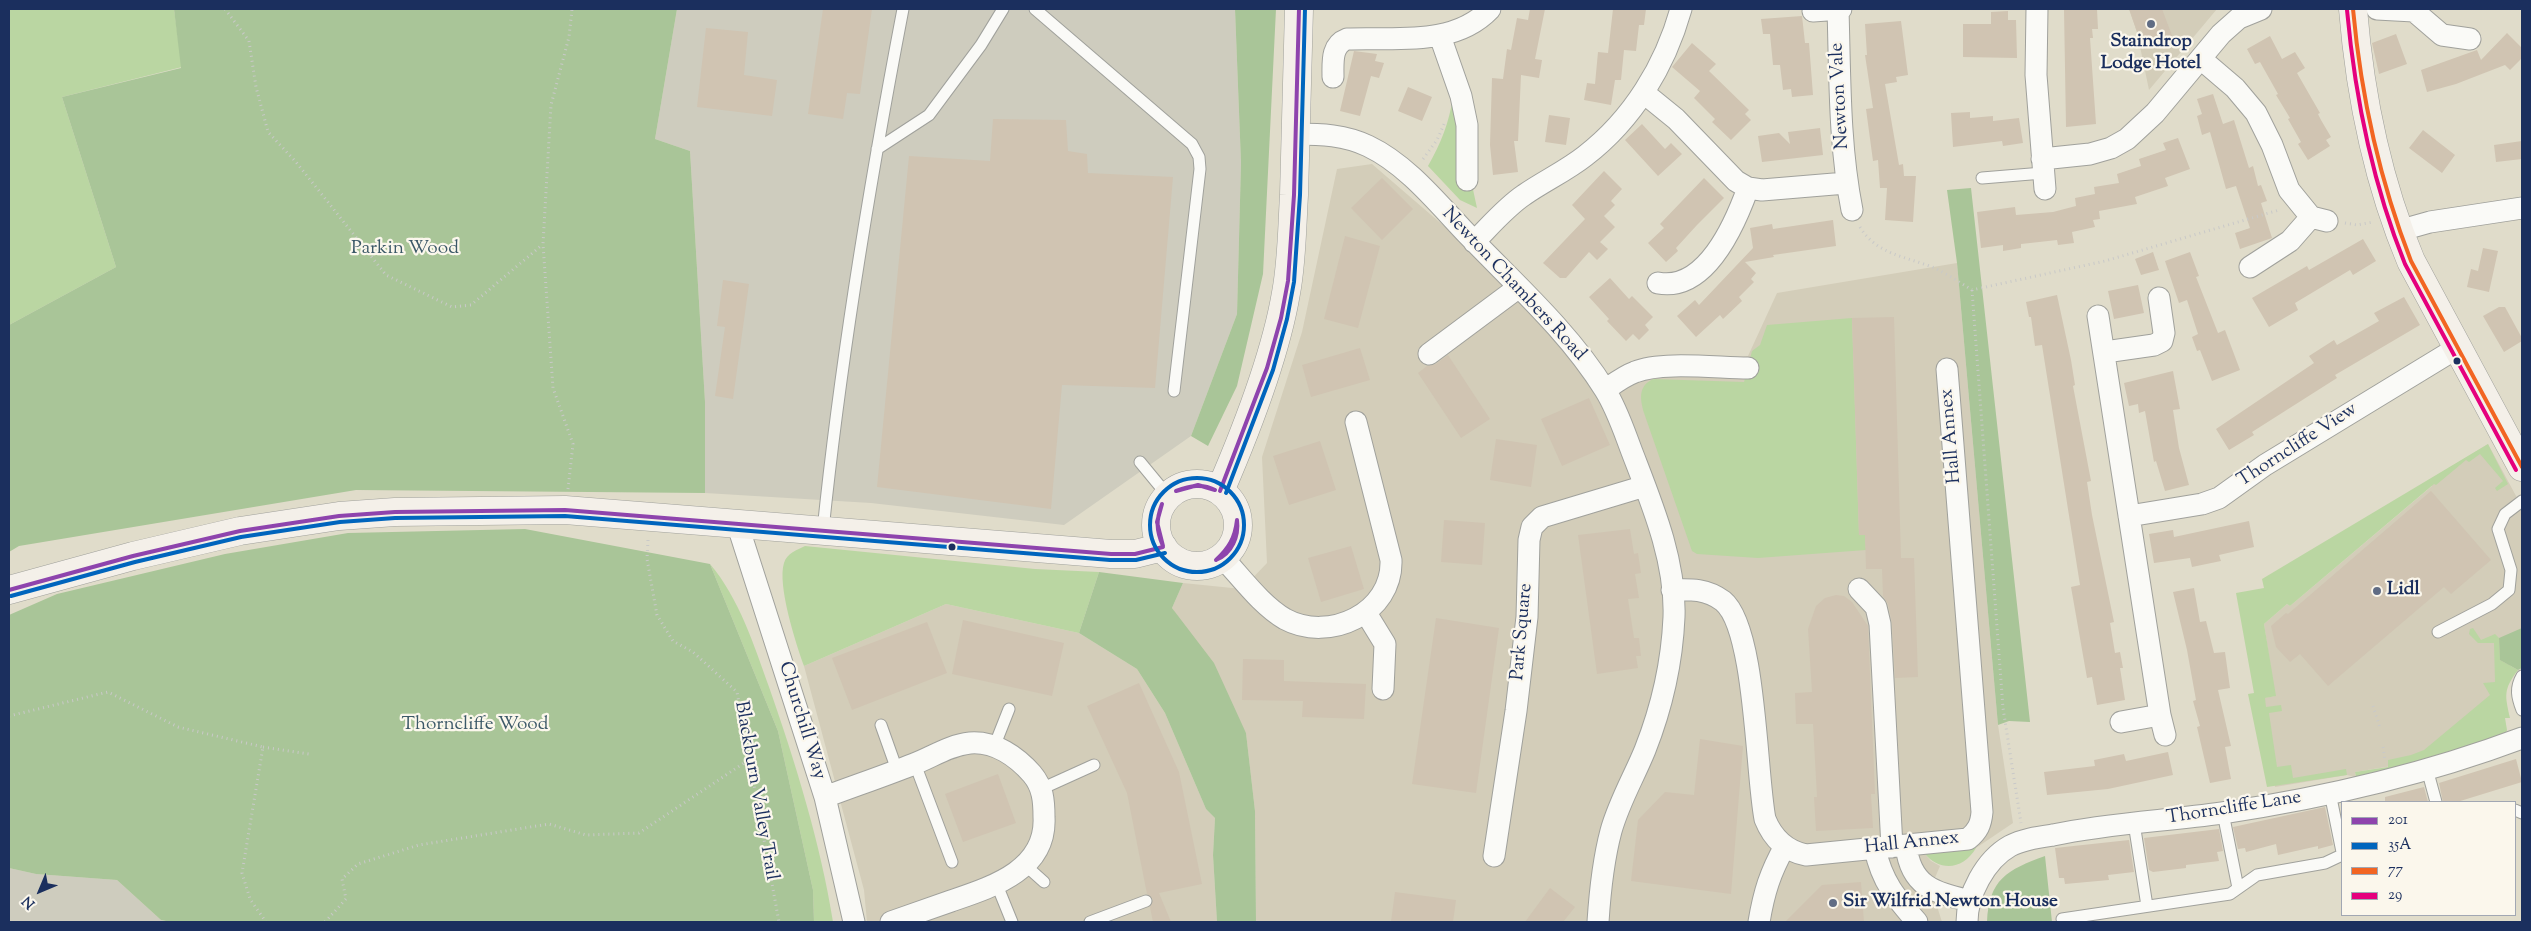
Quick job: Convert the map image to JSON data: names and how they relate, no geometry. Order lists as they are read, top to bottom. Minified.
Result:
{"streets":{"street":["Newton Vale","Newton Chambers Road","Hall Annex","Thorncliffe View","Park Square","Churchill Way","Thorncliffe Lane"],"path":["Blackburn Valley Trail"]},"crossings":[["Newton Chambers Road","Park Square"]],"parks":["Parkin Wood","Thorncliffe Wood"],"places":["Staindrop Lodge Hotel","Lidl","Sir Wilfrid Newton House"],"lines":["transit line 201","transit line 35A","transit line 77","transit line 29"],"legend":["201","35A","77","29"],"north":"bottom left"}
